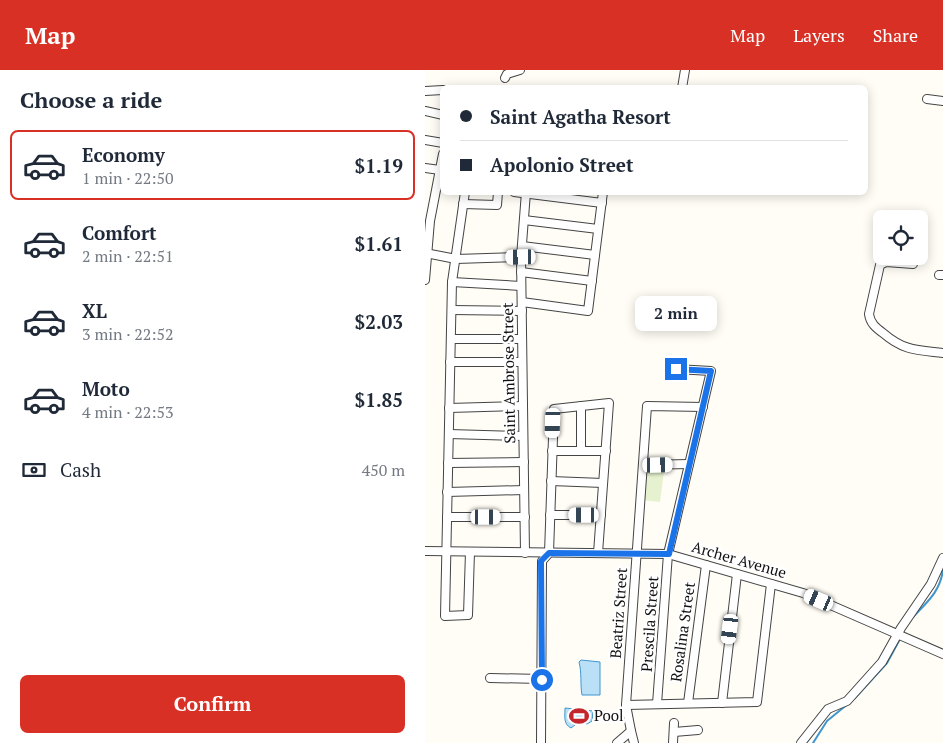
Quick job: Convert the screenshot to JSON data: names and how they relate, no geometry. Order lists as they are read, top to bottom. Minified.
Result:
{"streets":{"street":["Saint Ambrose Street","Archer Avenue","Beatriz Street","Prescila Street","Rosalina Street"]},"crossings":[["Saint Ambrose Street","Archer Avenue"],["Archer Avenue","Beatriz Street"],["Archer Avenue","Prescila Street"],["Archer Avenue","Rosalina Street"],["Beatriz Street","Prescila Street"]],"places":{"sports":["Pool"]},"page":{"header":"Map","nav":["Map","Layers","Share"],"heading":"Choose a ride","banner":["Saint Agatha Resort","Apolonio Street"],"list":[{"name":"Economy","note":"1 min · 22:50","value":"$1.19"},{"name":"Comfort","note":"2 min · 22:51","value":"$1.61"},{"name":"XL","note":"3 min · 22:52","value":"$2.03"},{"name":"Moto","note":"4 min · 22:53","value":"$1.85"}],"bubble":"2 min","pay":["Cash","450 m"],"buttons":"Confirm"}}
